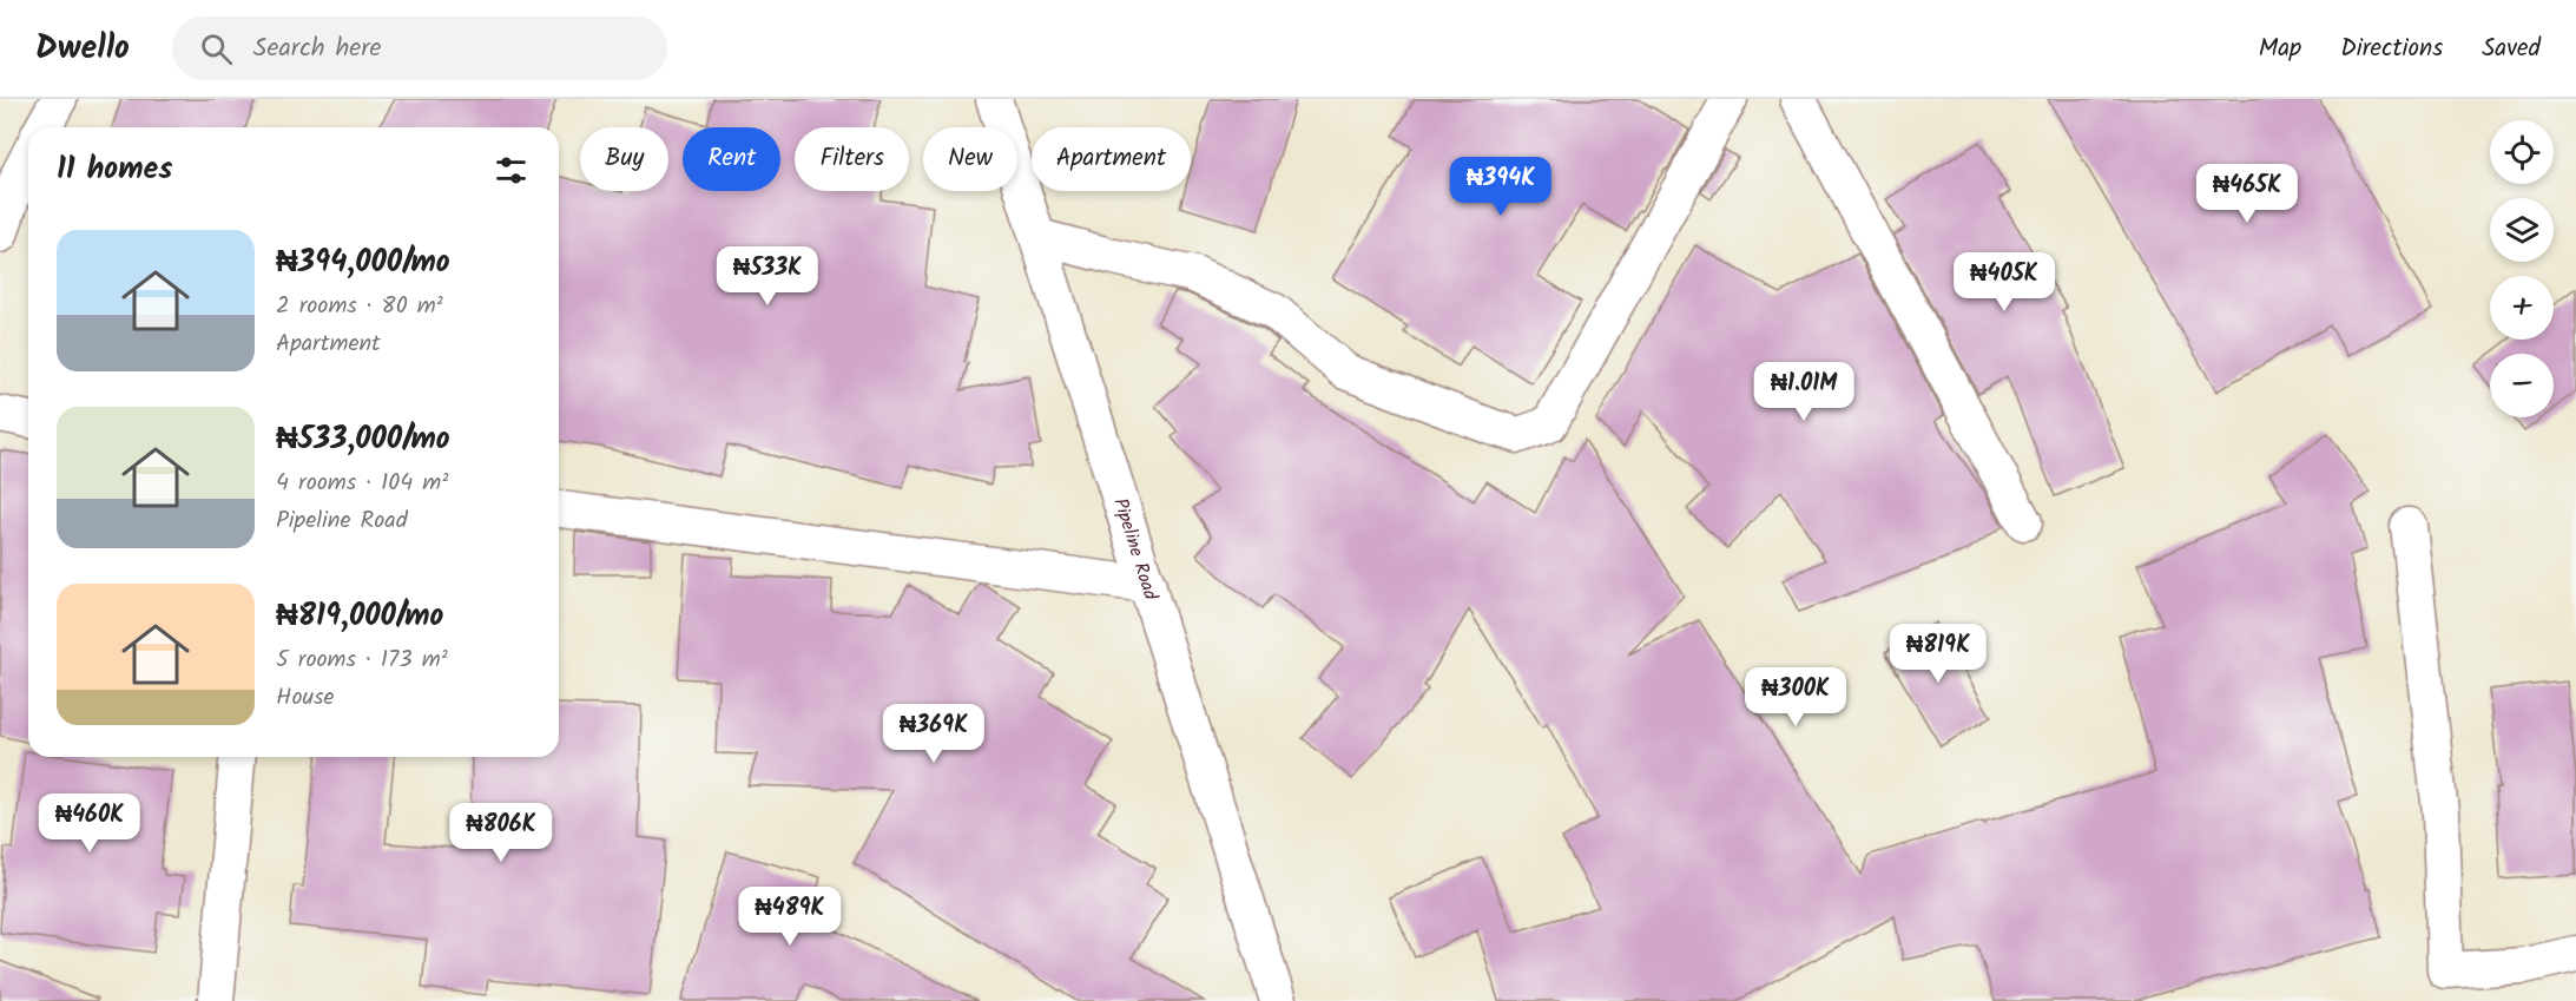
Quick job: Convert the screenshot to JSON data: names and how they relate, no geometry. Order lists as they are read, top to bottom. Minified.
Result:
{"streets":{"street":["Pipeline Road"]},"page":{"header":"Dwello","search":"Search here","nav":["Map","Directions","Saved"],"map_buttons":["+","−"],"chip":["Buy","Rent","Filters","New","Apartment"],"heading":"11 homes","price":["₦394K","₦465K","₦533K","₦405K","₦1.01M","₦819K","₦300K","₦369K","₦460K","₦806K","₦489K"],"list":[{"name":"₦394,000/mo","note":"2 rooms · 80 m² · Apartment"},{"name":"₦533,000/mo","note":"4 rooms · 104 m² · Pipeline Road"},{"name":"₦819,000/mo","note":"5 rooms · 173 m² · House"}]}}
